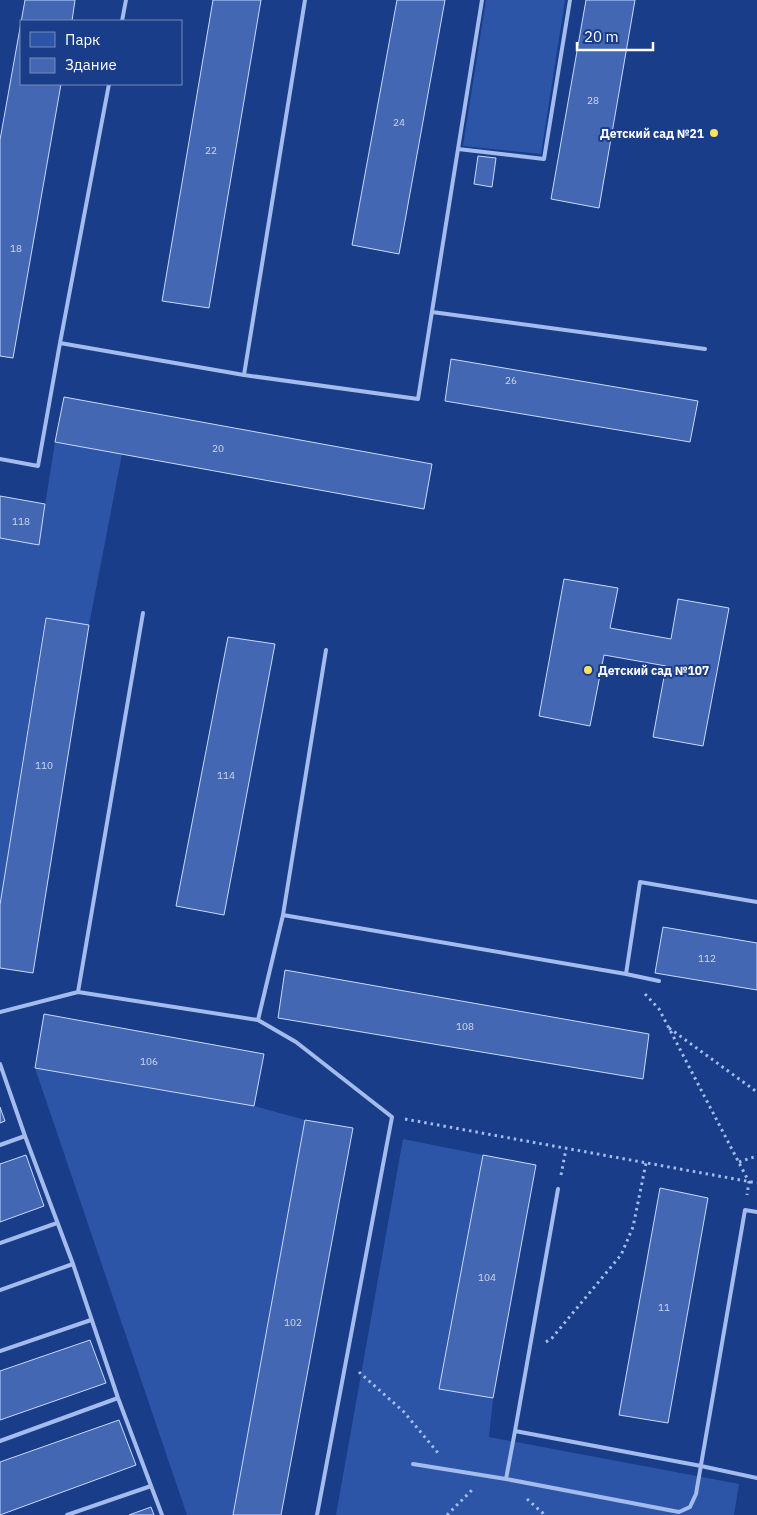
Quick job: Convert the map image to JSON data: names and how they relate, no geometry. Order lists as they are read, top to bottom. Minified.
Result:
{"places":["Детский сад №21","Детский сад №107"],"house_numbers":["28","24","22","18","26","20","118","110","114","112","108","106","104","11","102"],"legend":["Парк","Здание"],"scale_bar":"20 m"}
